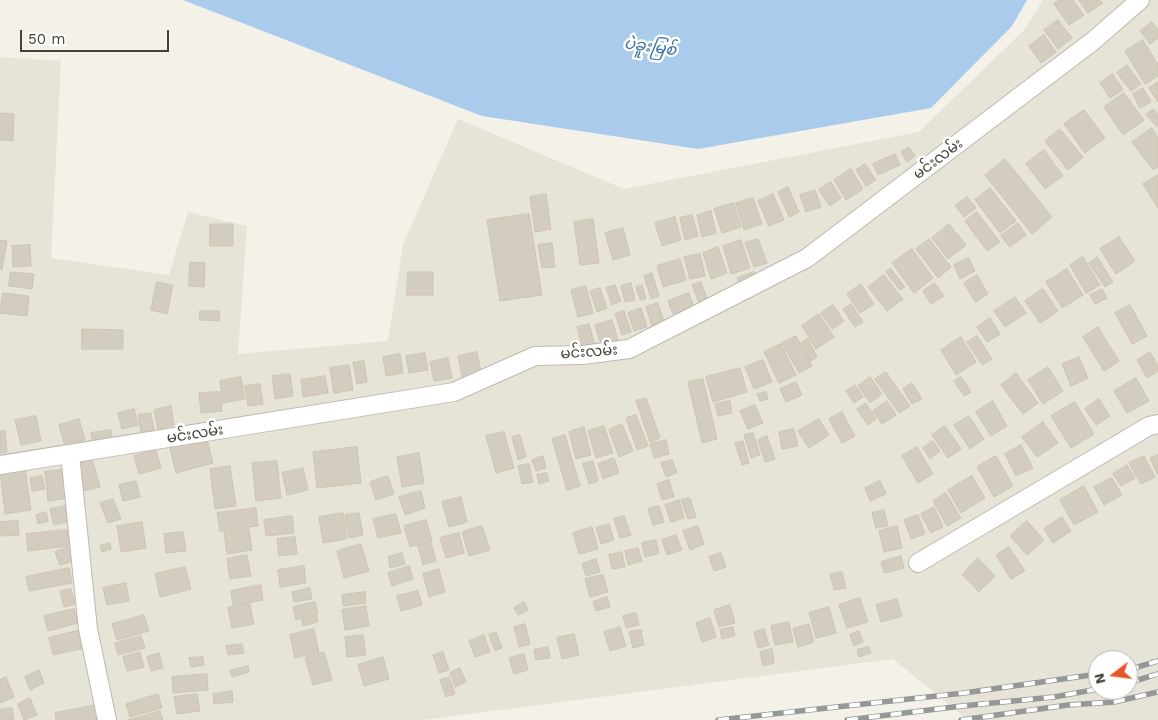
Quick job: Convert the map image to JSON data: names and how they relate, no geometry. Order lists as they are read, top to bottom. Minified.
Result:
{"streets":{"street":["မင်းလမ်း"]},"water":["ပဲခူးမြစ်"],"scale_bar":"50 m","north":"left"}
